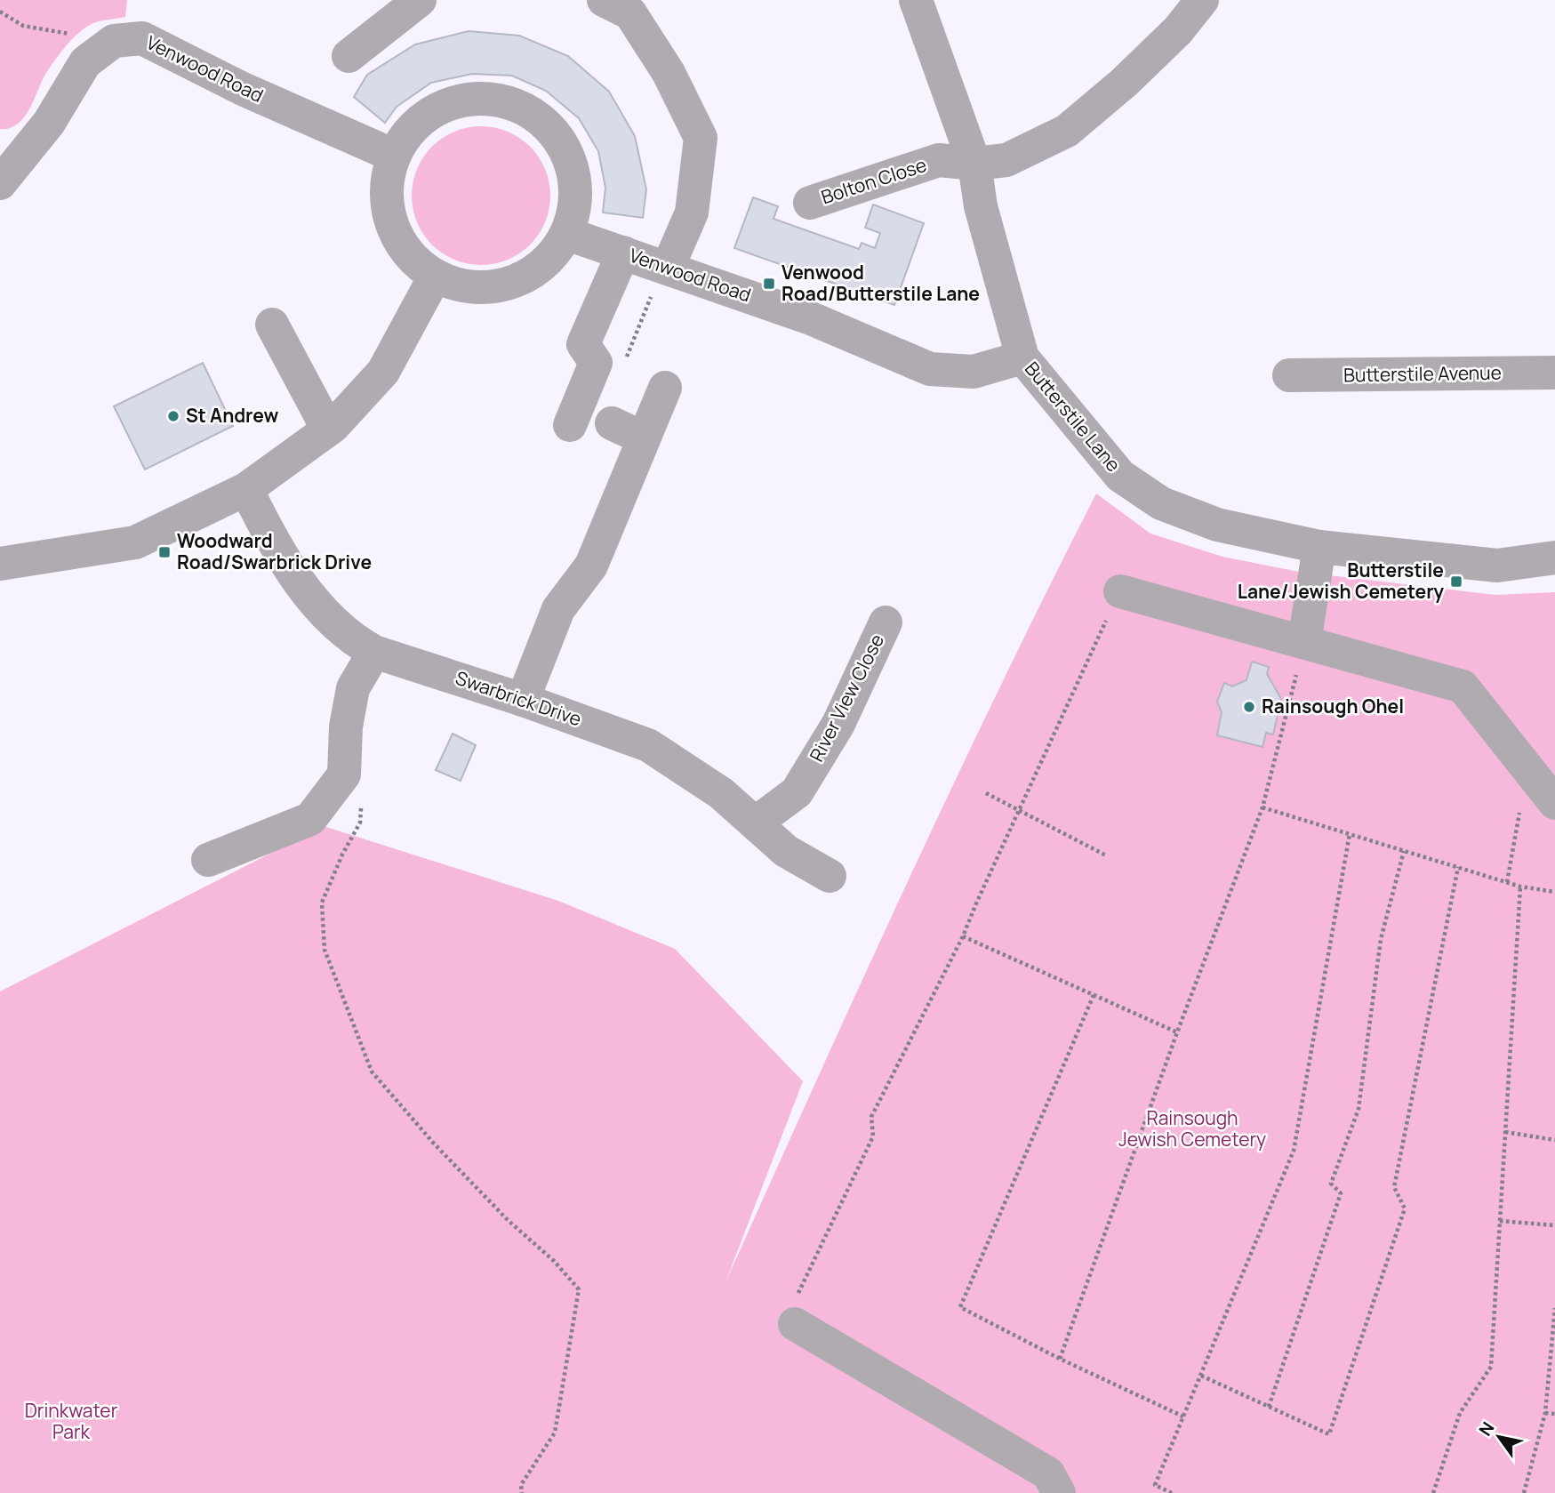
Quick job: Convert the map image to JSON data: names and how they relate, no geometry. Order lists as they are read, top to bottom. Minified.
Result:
{"streets":{"street":["Venwood Road","Bolton Close","Butterstile Avenue","Butterstile Lane","River View Close","Swarbrick Drive"]},"crossings":[["Venwood Road","Butterstile Lane"],["Bolton Close","Butterstile Lane"],["River View Close","Swarbrick Drive"]],"parks":["Rainsough Jewish Cemetery","Drinkwater Park"],"places":{"transit":["Venwood Road/Butterstile Lane","Woodward Road/Swarbrick Drive","Butterstile Lane/Jewish Cemetery"],"other":["St Andrew","Rainsough Ohel"]},"north":"top left"}
